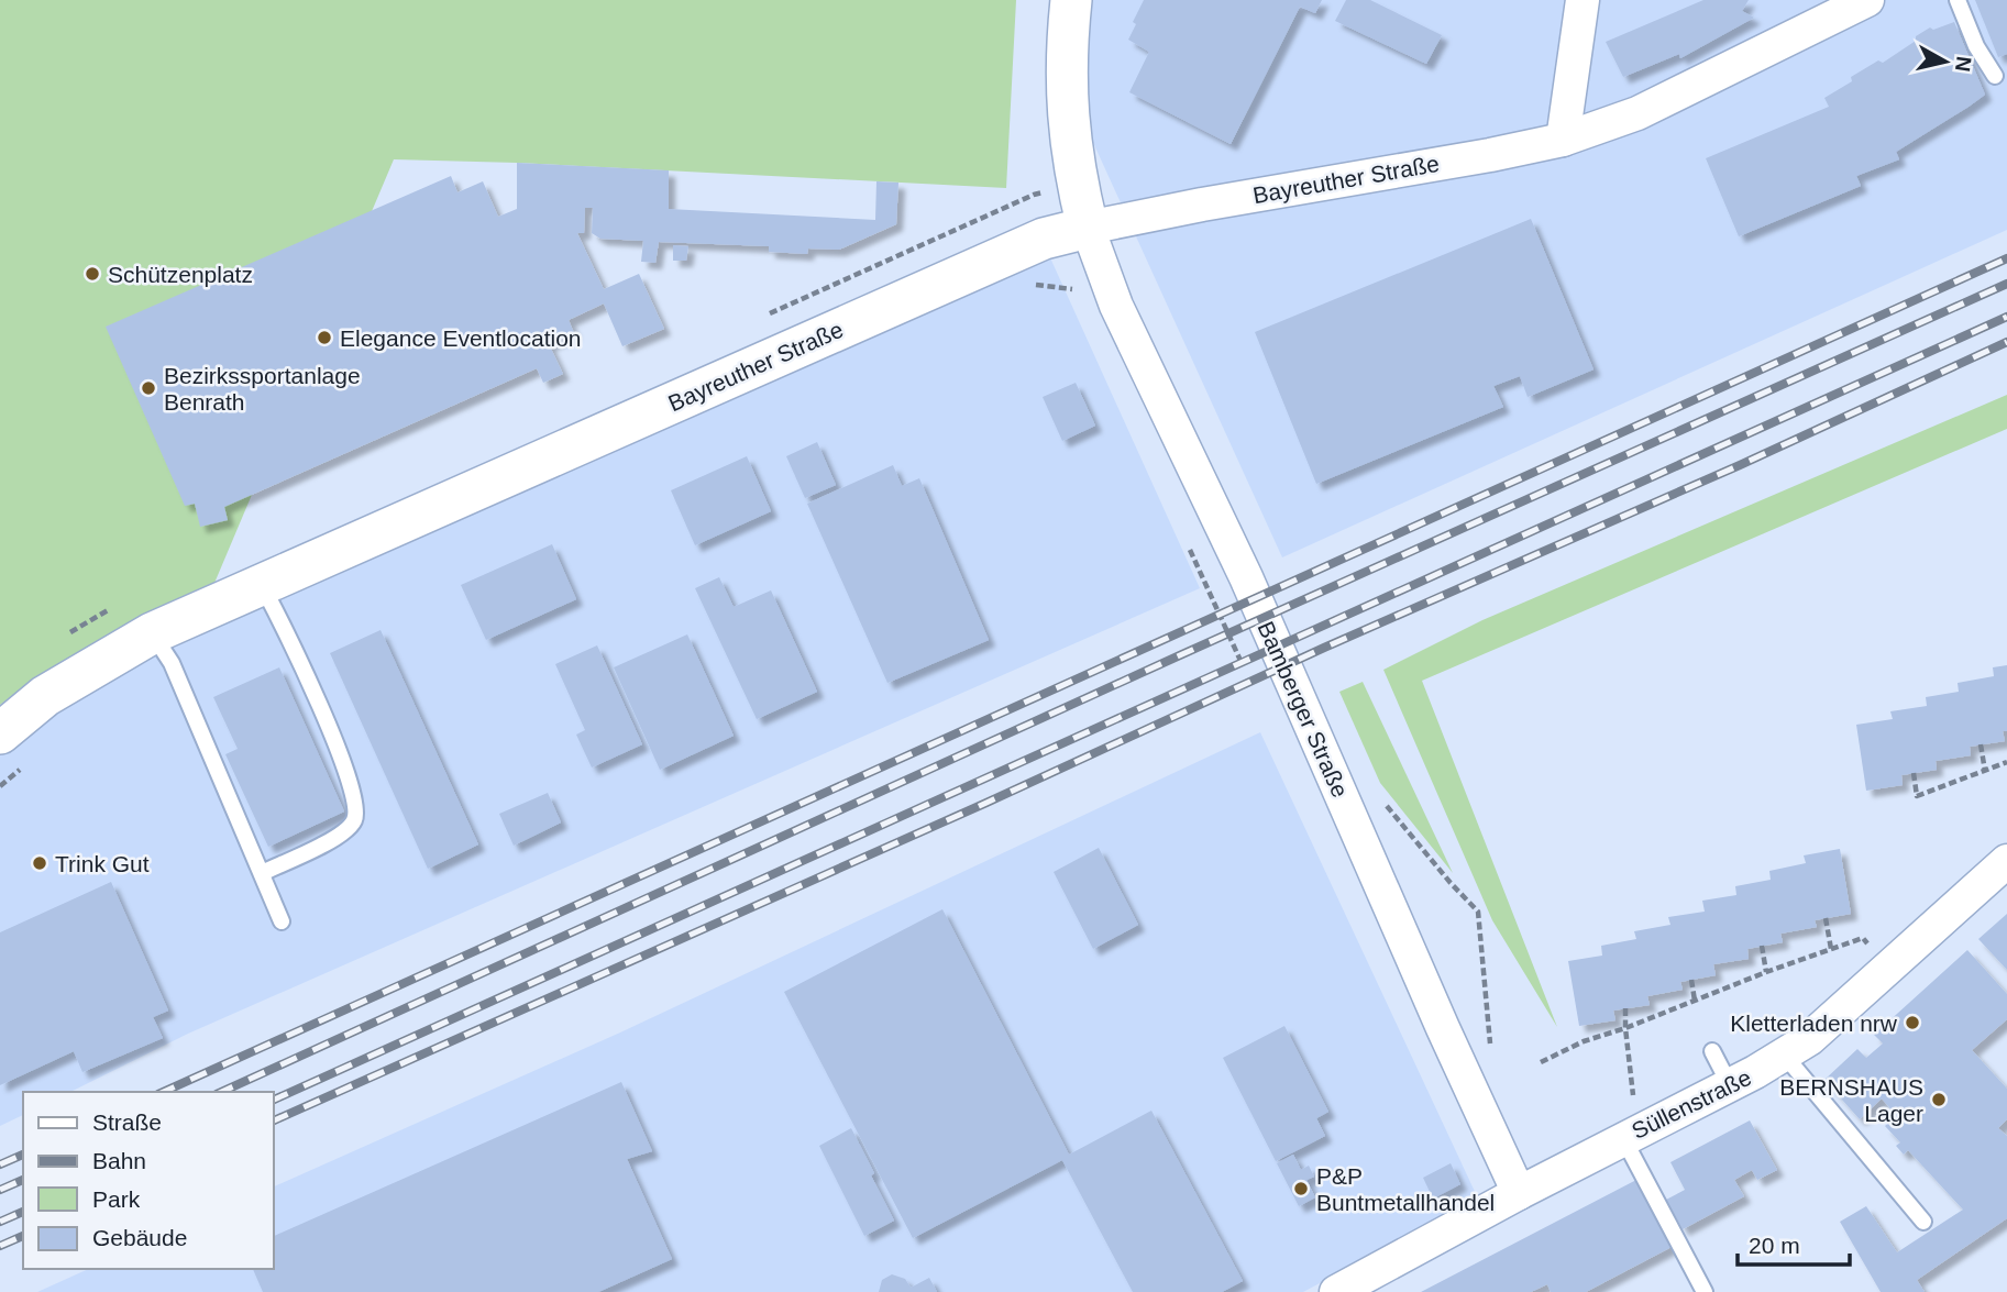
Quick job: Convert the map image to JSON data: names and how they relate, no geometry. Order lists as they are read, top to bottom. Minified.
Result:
{"streets":{"street":["Bayreuther Straße","Bamberger Straße","Süllenstraße"]},"crossings":[["Bayreuther Straße","Bamberger Straße"],["Bamberger Straße","Süllenstraße"]],"places":["Schützenplatz","Elegance Eventlocation","Bezirkssportanlage Benrath","Trink Gut","Kletterladen nrw","BERNSHAUS Lager","P&P Buntmetallhandel"],"legend":["Straße","Bahn","Park","Gebäude"],"scale_bar":"20 m","north":"right"}
